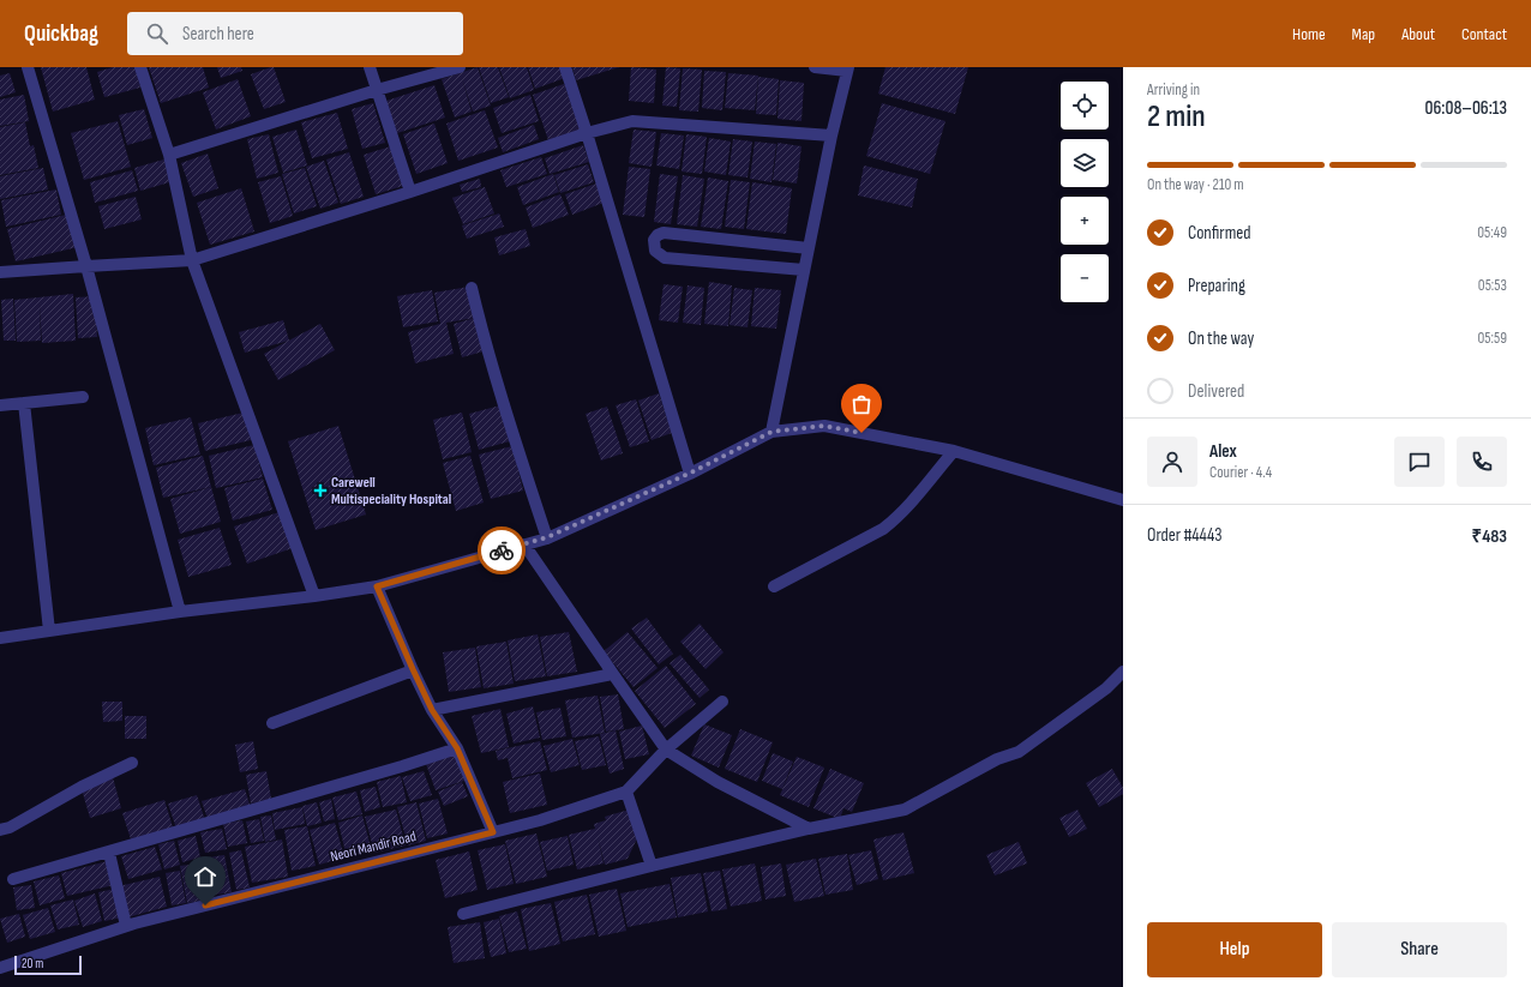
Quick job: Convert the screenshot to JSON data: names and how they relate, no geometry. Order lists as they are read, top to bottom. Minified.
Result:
{"streets":{"street":["Neori Mandir Road"]},"places":{"health":["Carewell Multispeciality Hospital"]},"scale_bar":"20 m","page":{"header":"Quickbag","search":"Search here","nav":["Home","Map","About","Contact"],"heading":["2 min","Arriving in","06:08–06:13"],"panel":["Alex","Courier · 4.4","Order #4443","₹483"],"map_buttons":["+","−"],"bar":"On the way · 210 m","list":[["Confirmed","05:49"],["Preparing","05:53"],["On the way","05:59"],"Delivered"],"buttons":["Help","Share"],"scale":"20 m"}}
